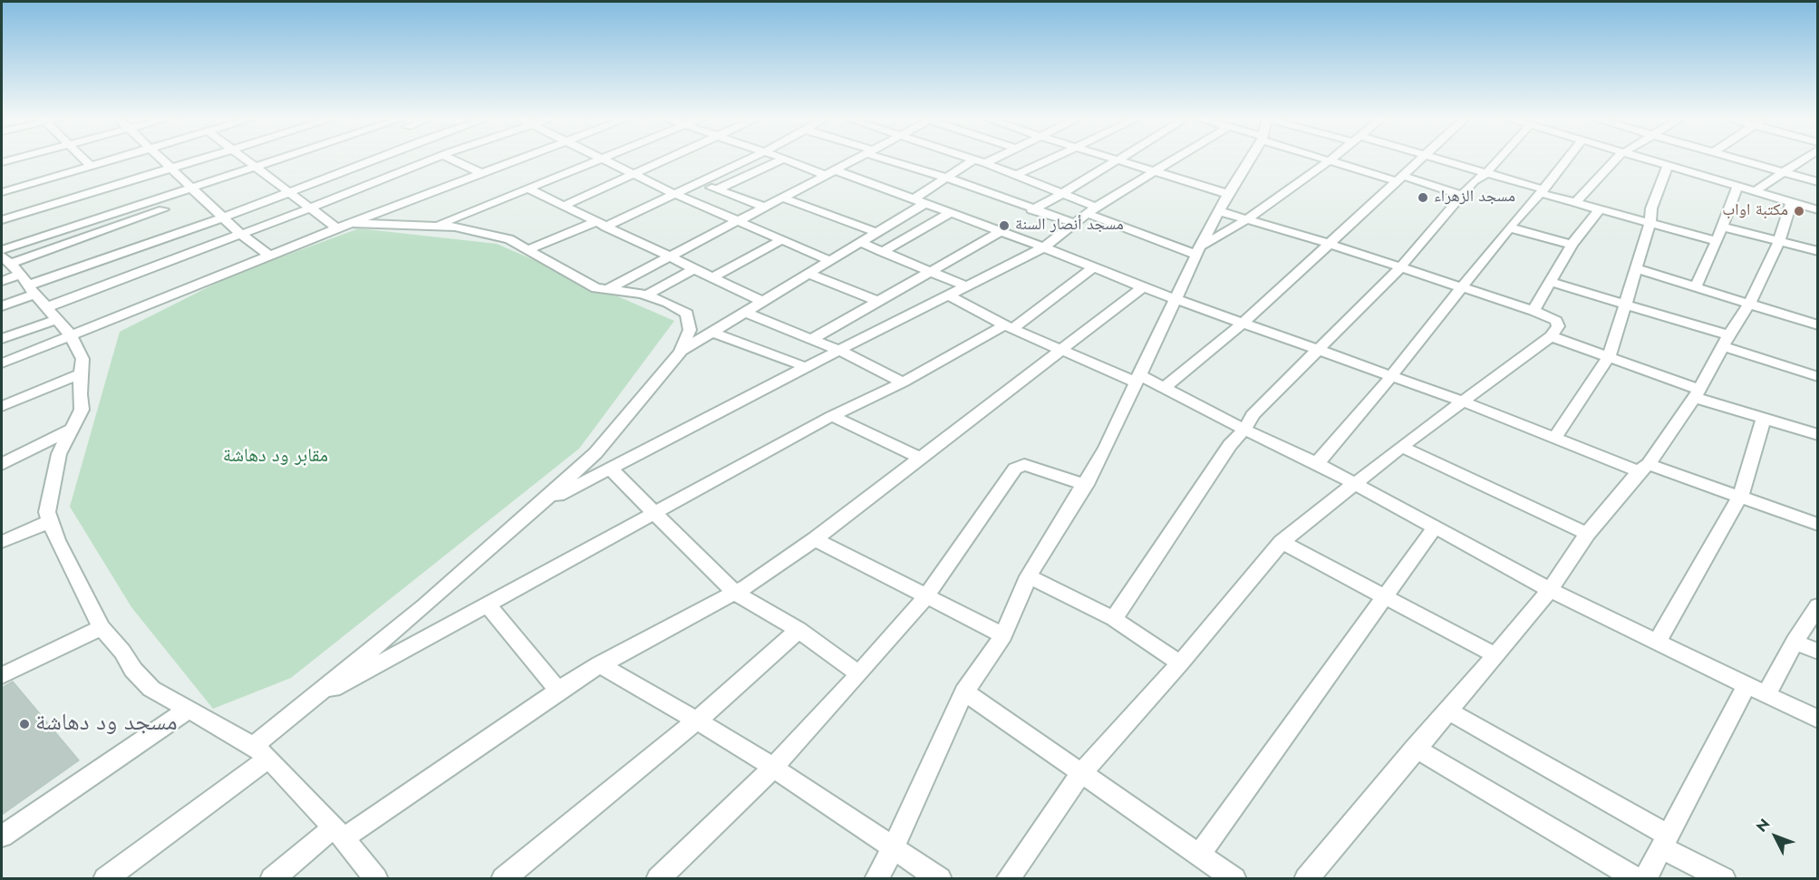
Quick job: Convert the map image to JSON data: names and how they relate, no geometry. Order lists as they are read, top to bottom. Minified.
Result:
{"parks":["مقابر ود دهاشة"],"places":["مسجد الزهراء","مكتبة اواب","مسجد أنصار السنة","مسجد ود دهاشة"],"north":"top left"}
